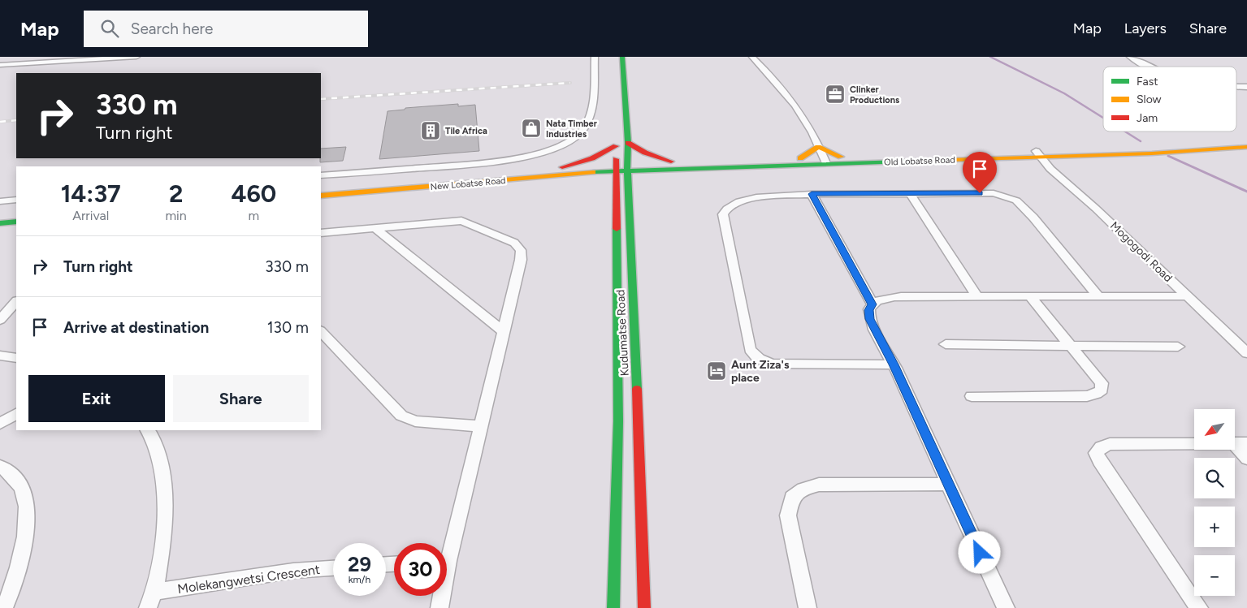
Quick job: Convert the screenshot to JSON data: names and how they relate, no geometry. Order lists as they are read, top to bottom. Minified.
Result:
{"streets":{"main road":["Old Lobatse Road","New Lobatse Road","Kudumatse Road"],"street":["Mogogodi Road","Molekangwetsi Crescent"]},"crossings":[["Old Lobatse Road","Mogogodi Road"],["New Lobatse Road","Kudumatse Road"]],"places":{"office":["Clinker Productions"],"shop":["Nata Timber Industries"],"building":["Tile Africa"],"hotel":["Aunt Ziza's place"]},"legend":["Fast","Slow","Jam"],"north":"bottom left","page":{"header":"Map","search":"Search here","nav":["Map","Layers","Share"],"turn":["330 m","Turn right"],"eta":["14:37","Arrival","2","min","460","m"],"list":[{"name":"Turn right","value":"330 m"},{"name":"Arrive at destination","value":"130 m"}],"buttons":["Exit","Share"],"map_buttons":["+","−"],"speed":"29 km/h","limit":"30"}}
